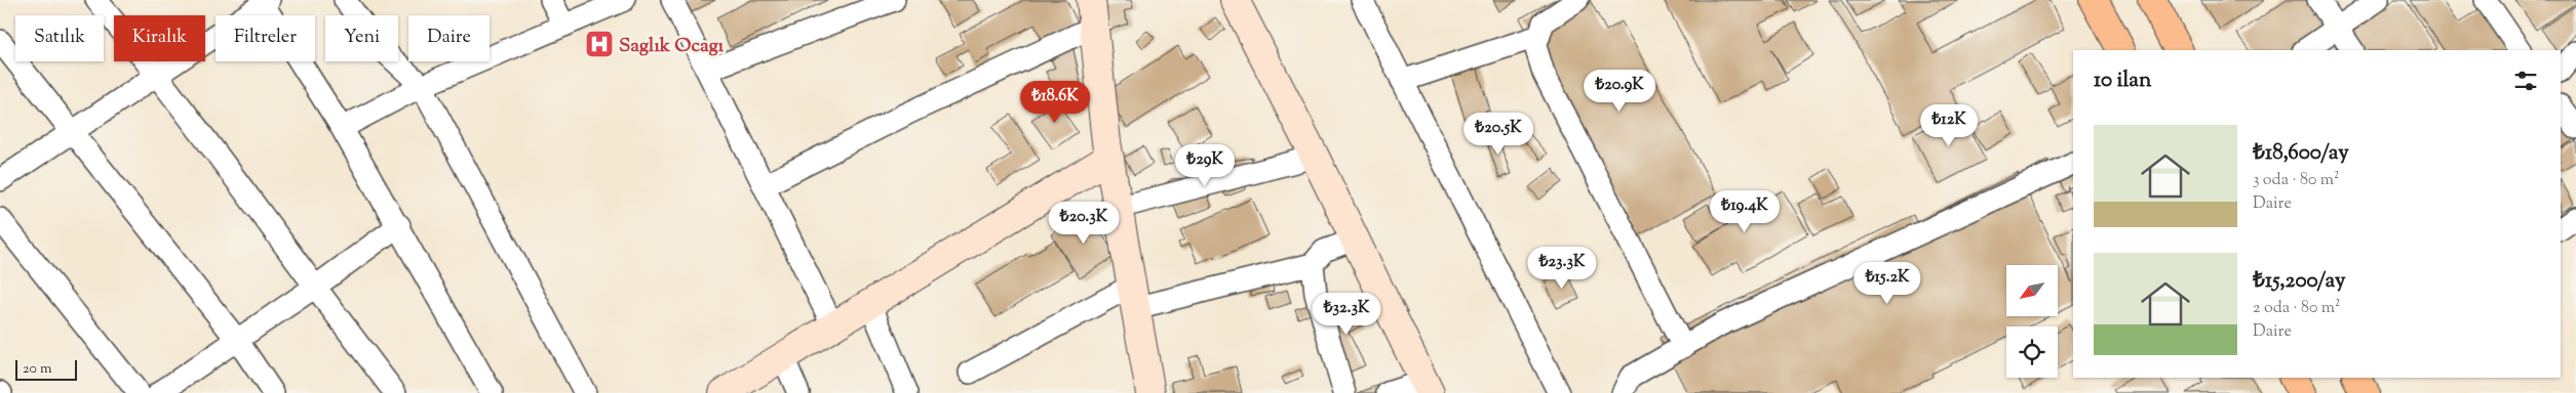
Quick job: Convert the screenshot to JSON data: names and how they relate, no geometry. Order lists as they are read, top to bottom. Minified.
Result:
{"places":{"hospital":["Saglık Ocagı"]},"scale_bar":"20 m","north":"bottom left","page":{"chip":["Satılık","Kiralık","Filtreler","Yeni","Daire"],"heading":"10 ilan","price":["₺20.9K","₺18.6K","₺12K","₺20.5K","₺29K","₺19.4K","₺20.3K","₺23.3K","₺15.2K","₺32.3K"],"list":[{"name":"₺18,600/ay","note":"3 oda · 80 m² · Daire"},{"name":"₺15,200/ay","note":"2 oda · 80 m² · Daire"}],"scale":"20 m"}}
